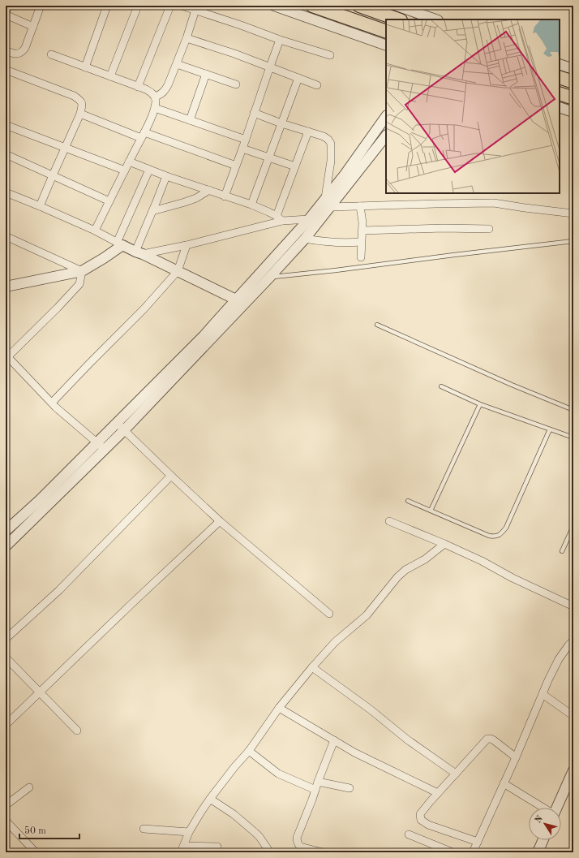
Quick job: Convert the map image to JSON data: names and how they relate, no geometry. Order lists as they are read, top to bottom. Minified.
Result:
{"scale_bar":"50 m","north":"top left"}
